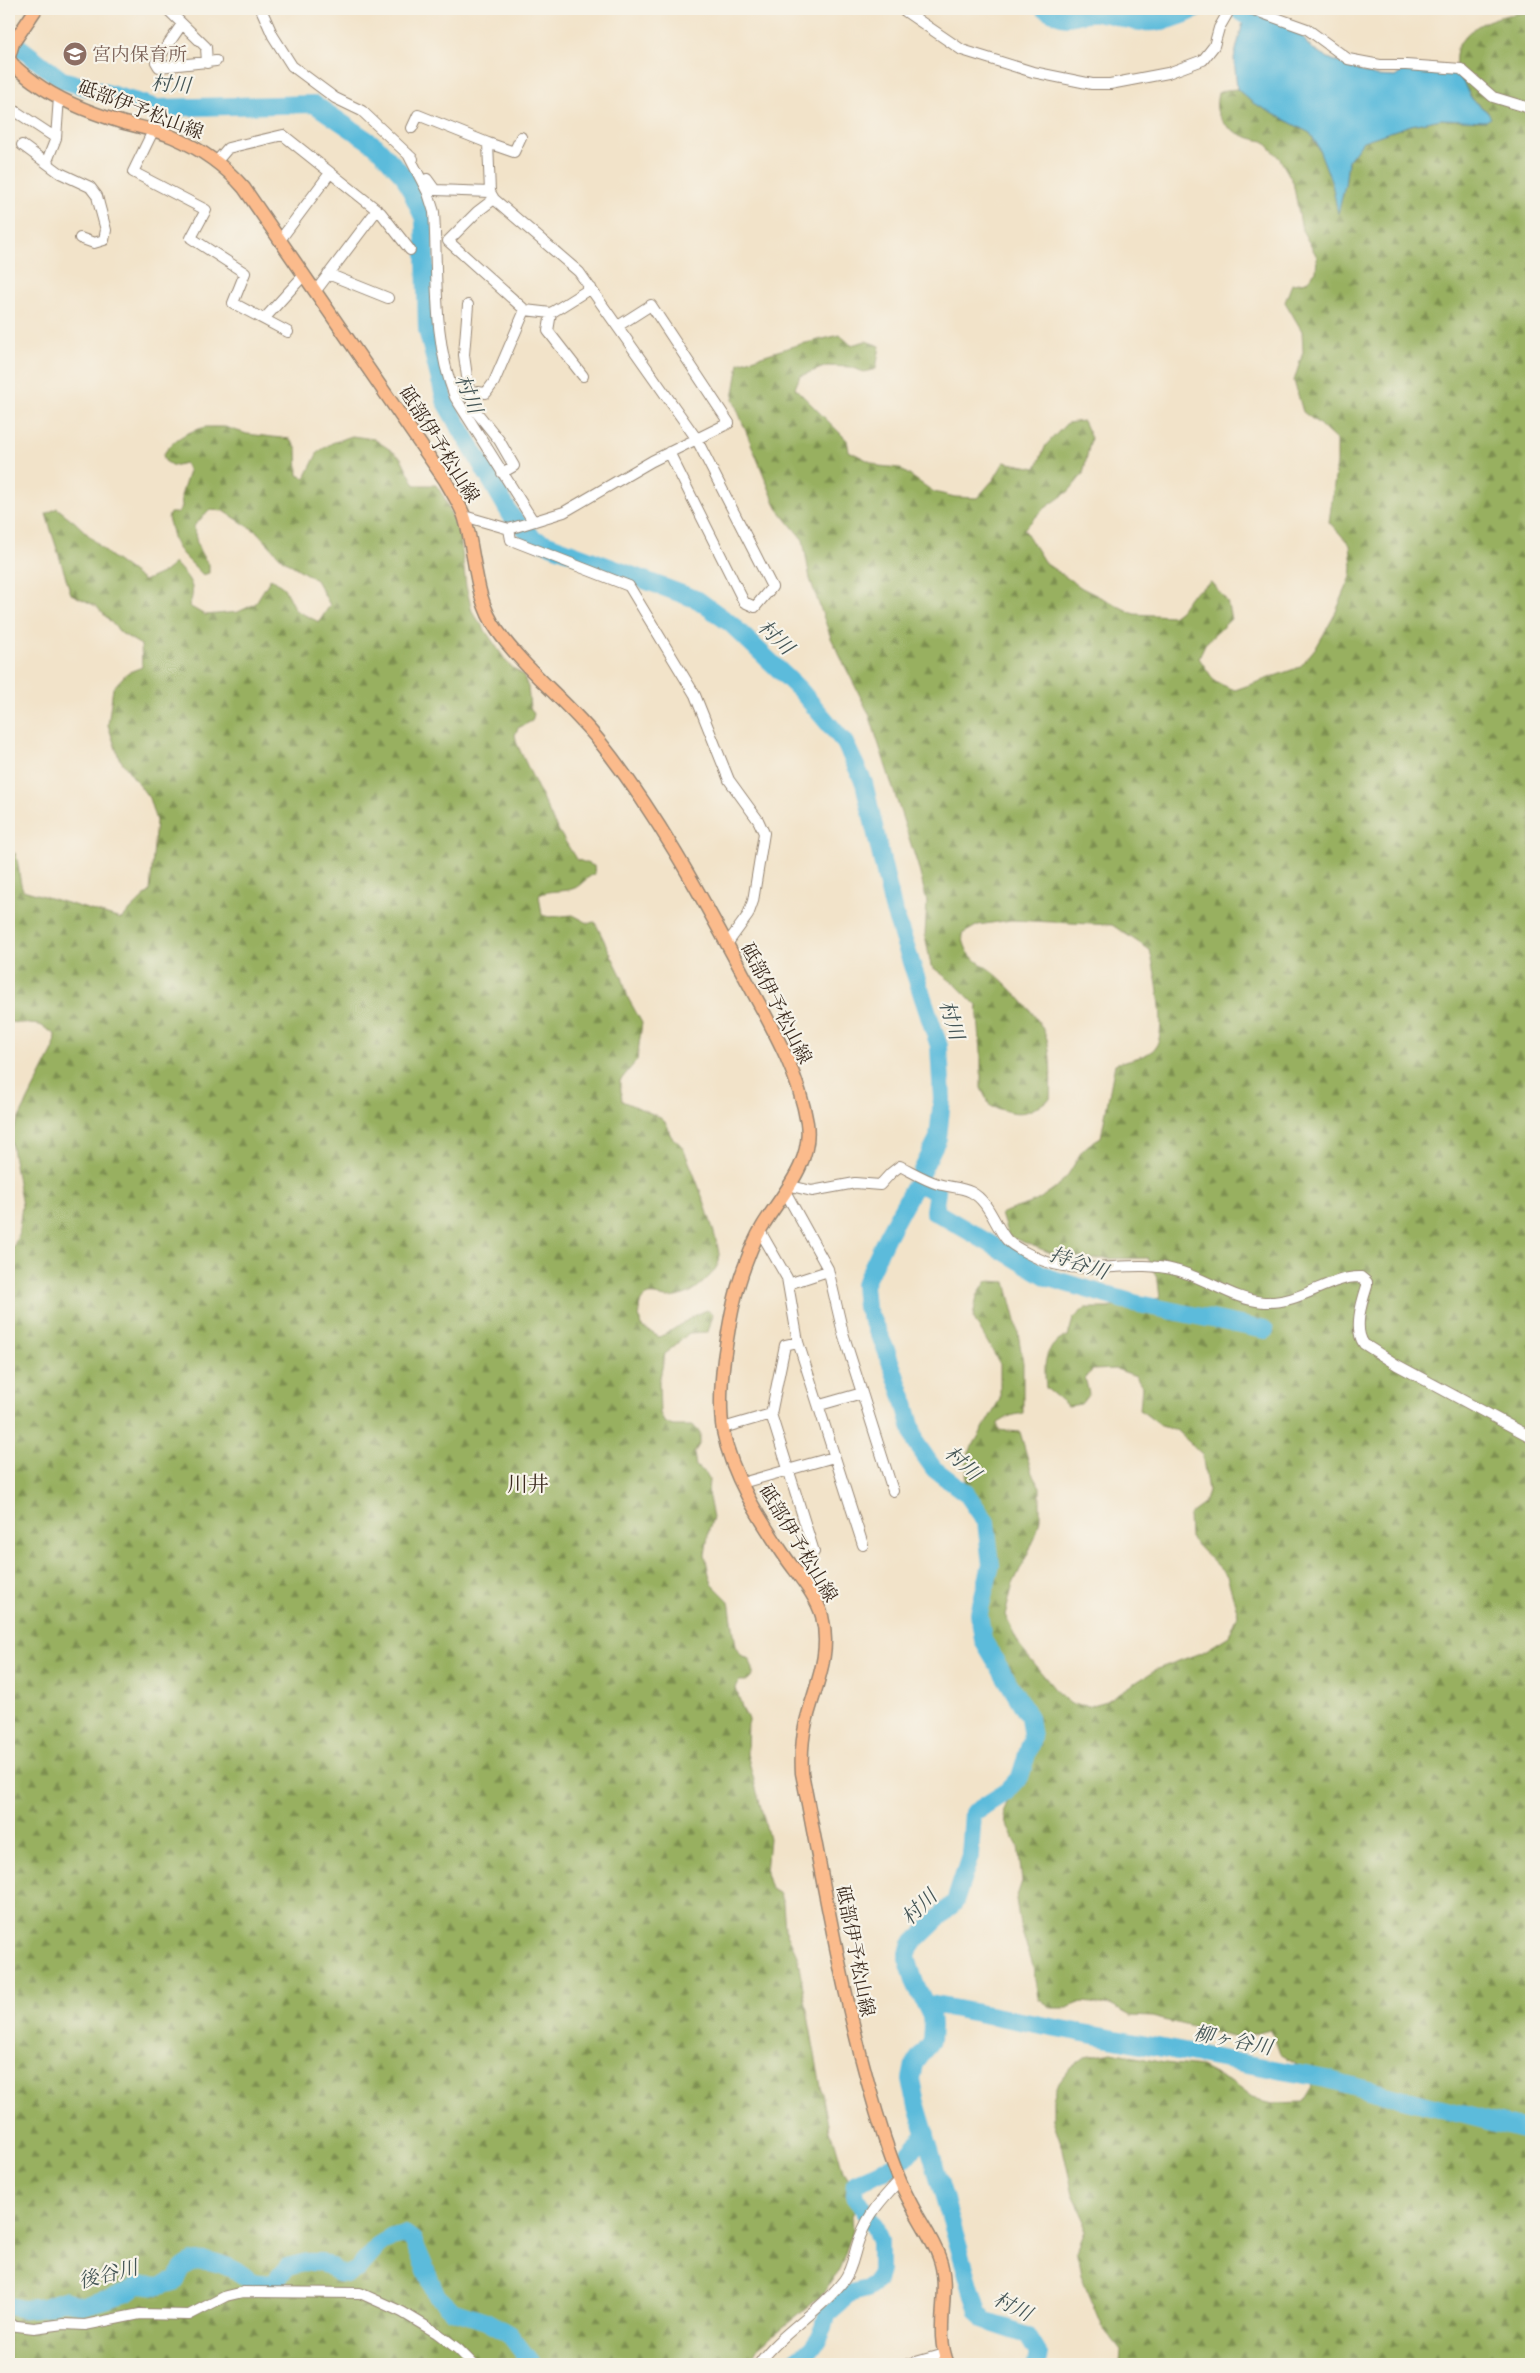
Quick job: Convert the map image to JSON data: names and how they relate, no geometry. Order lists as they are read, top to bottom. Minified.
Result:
{"streets":{"main road":["砥部伊予松山線"]},"districts":["川井"],"water":["村川","持谷川","柳ヶ谷川","後谷川"],"places":{"school or university":["宮内保育所"]}}
